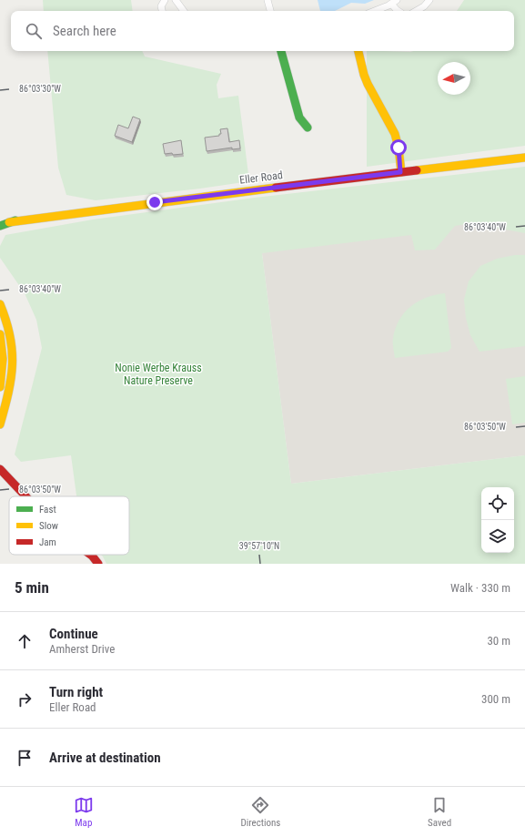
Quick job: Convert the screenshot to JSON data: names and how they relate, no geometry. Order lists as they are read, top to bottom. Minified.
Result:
{"streets":{"street":["Eller Road"]},"parks":["Nonie Werbe Krauss Nature Preserve"],"legend":["Fast","Slow","Jam"],"north":"left","page":{"search":"Search here","heading":["5 min","Walk · 330 m"],"list":[["Continue","Amherst Drive","30 m"],["Turn right","Eller Road","300 m"],"Arrive at destination"],"nav":["Map","Directions","Saved"]},"coordinates":["86°03'30\"W","86°03'40\"W","86°03'50\"W","39°57'10\"N"]}
